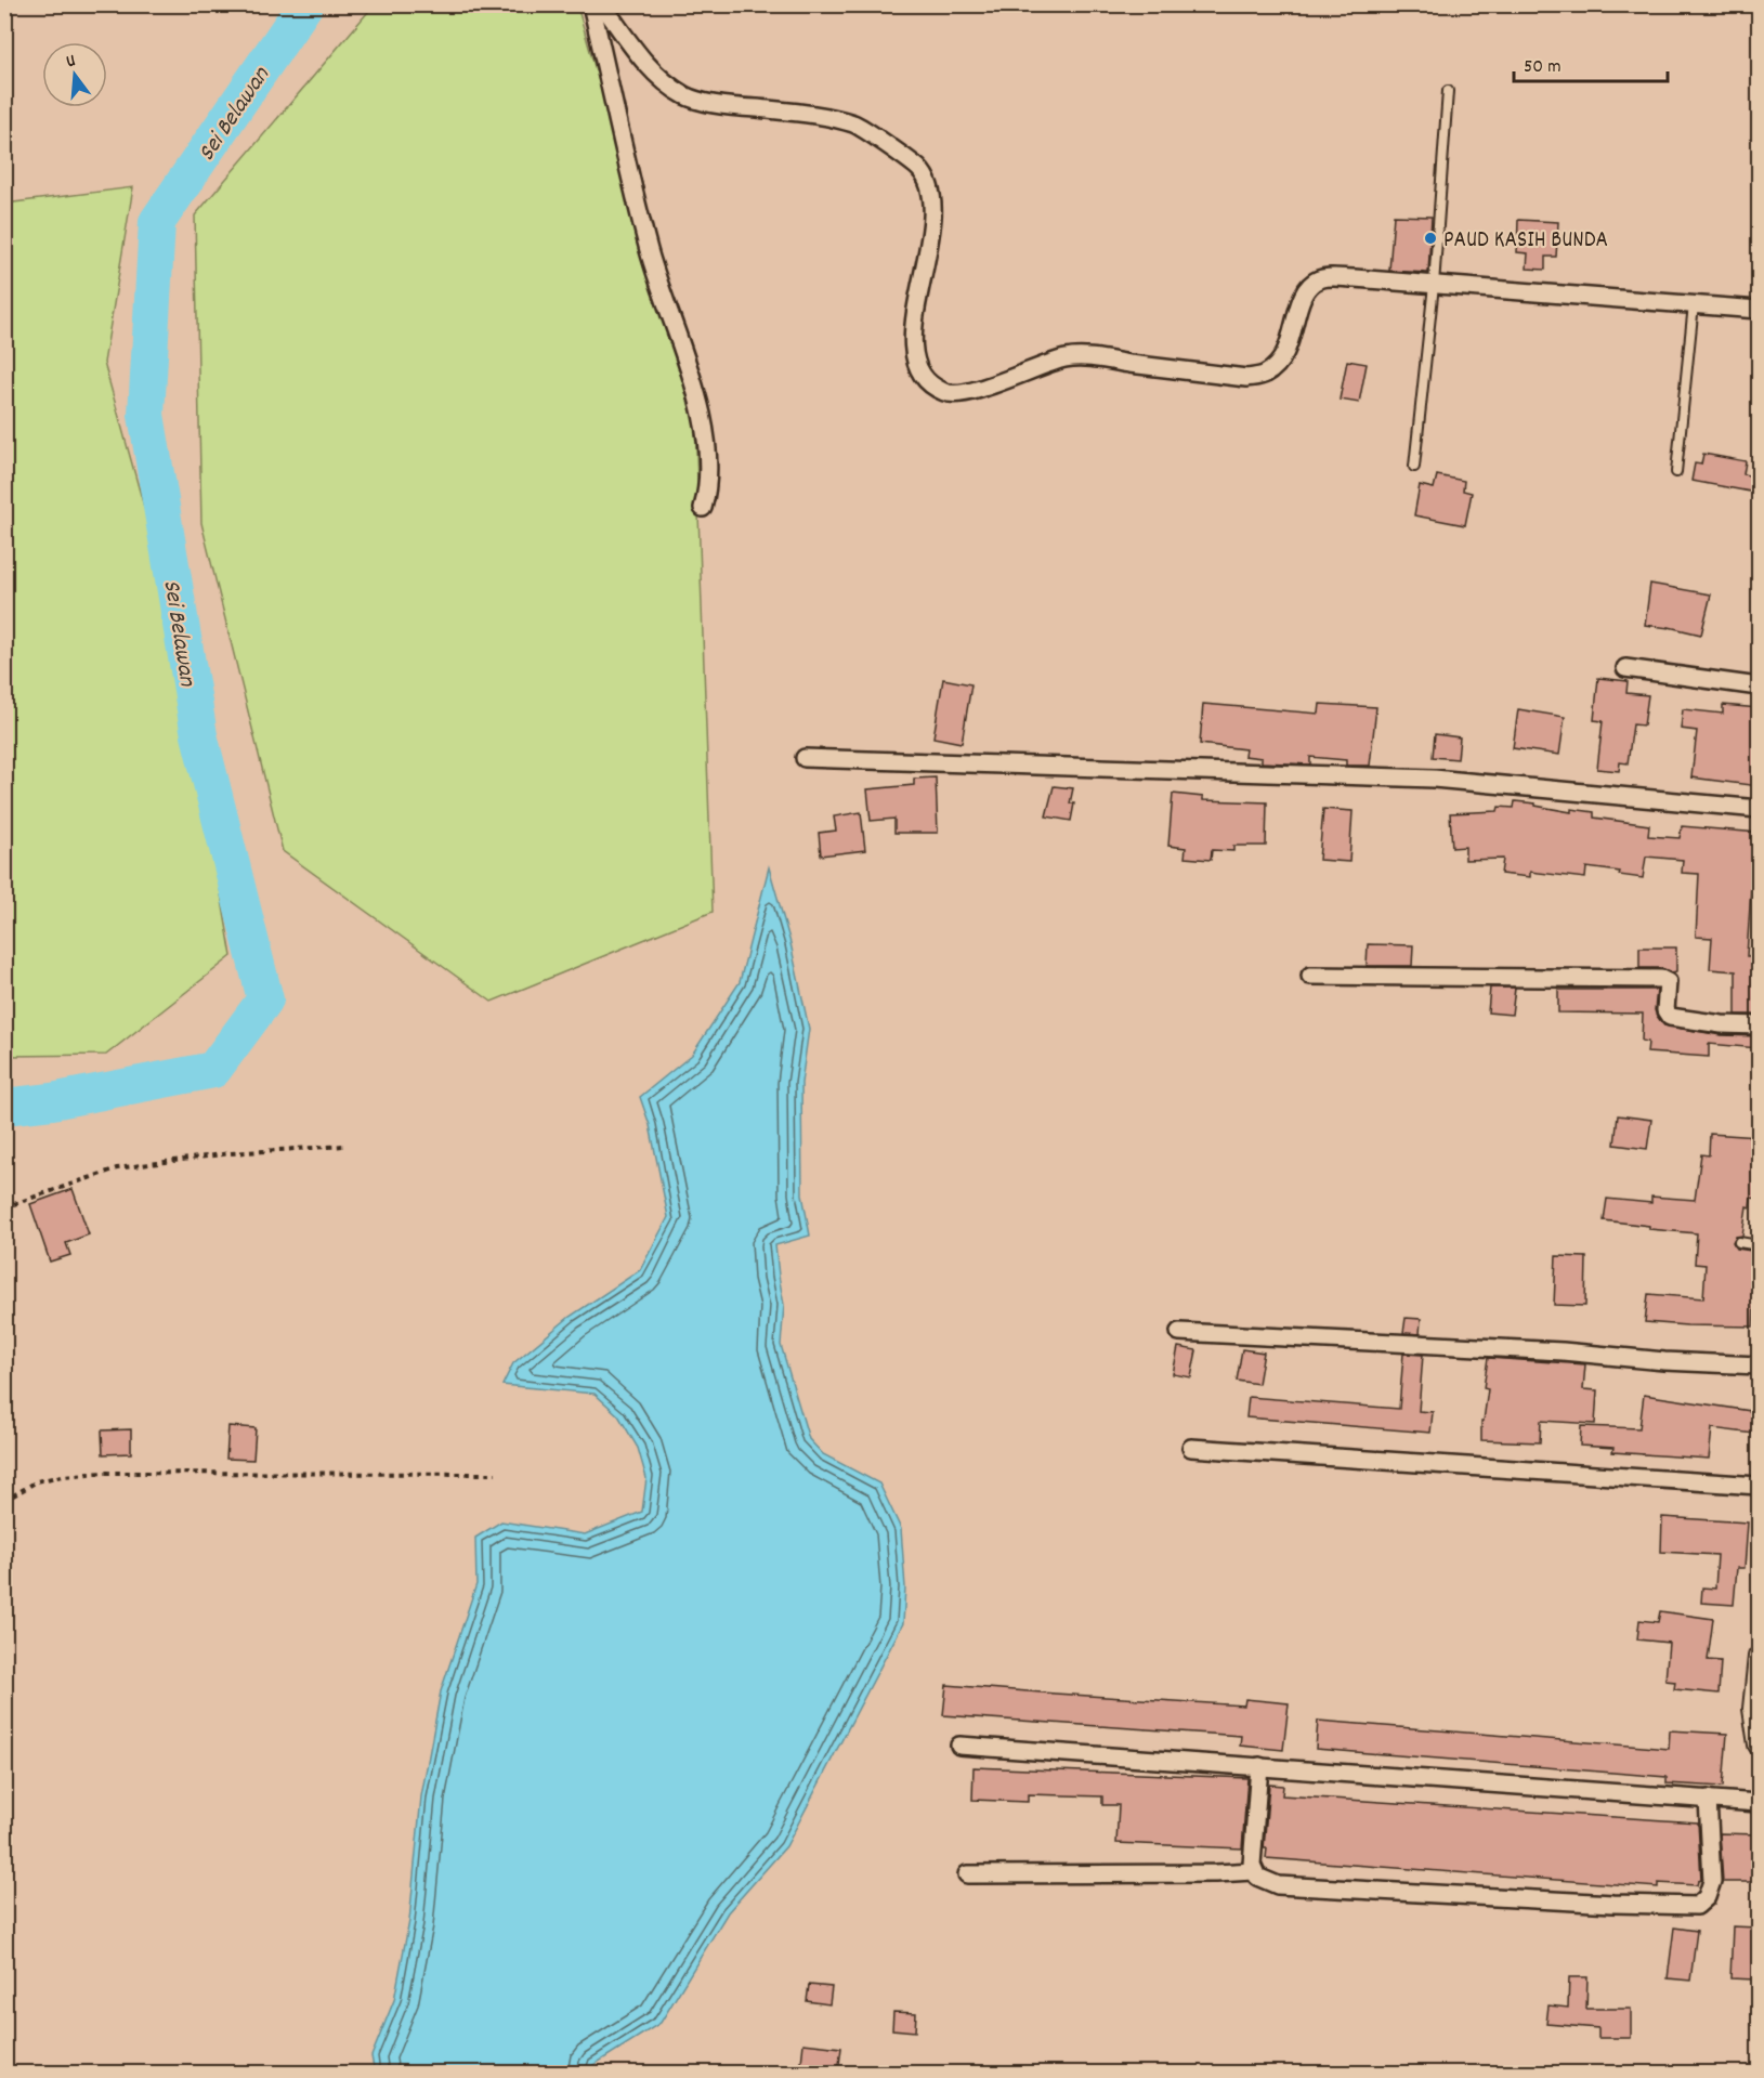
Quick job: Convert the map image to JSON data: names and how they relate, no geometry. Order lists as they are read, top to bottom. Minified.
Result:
{"water":["Sei Belawan"],"places":["PAUD KASIH BUNDA"],"scale_bar":"50 m","north":"top"}
